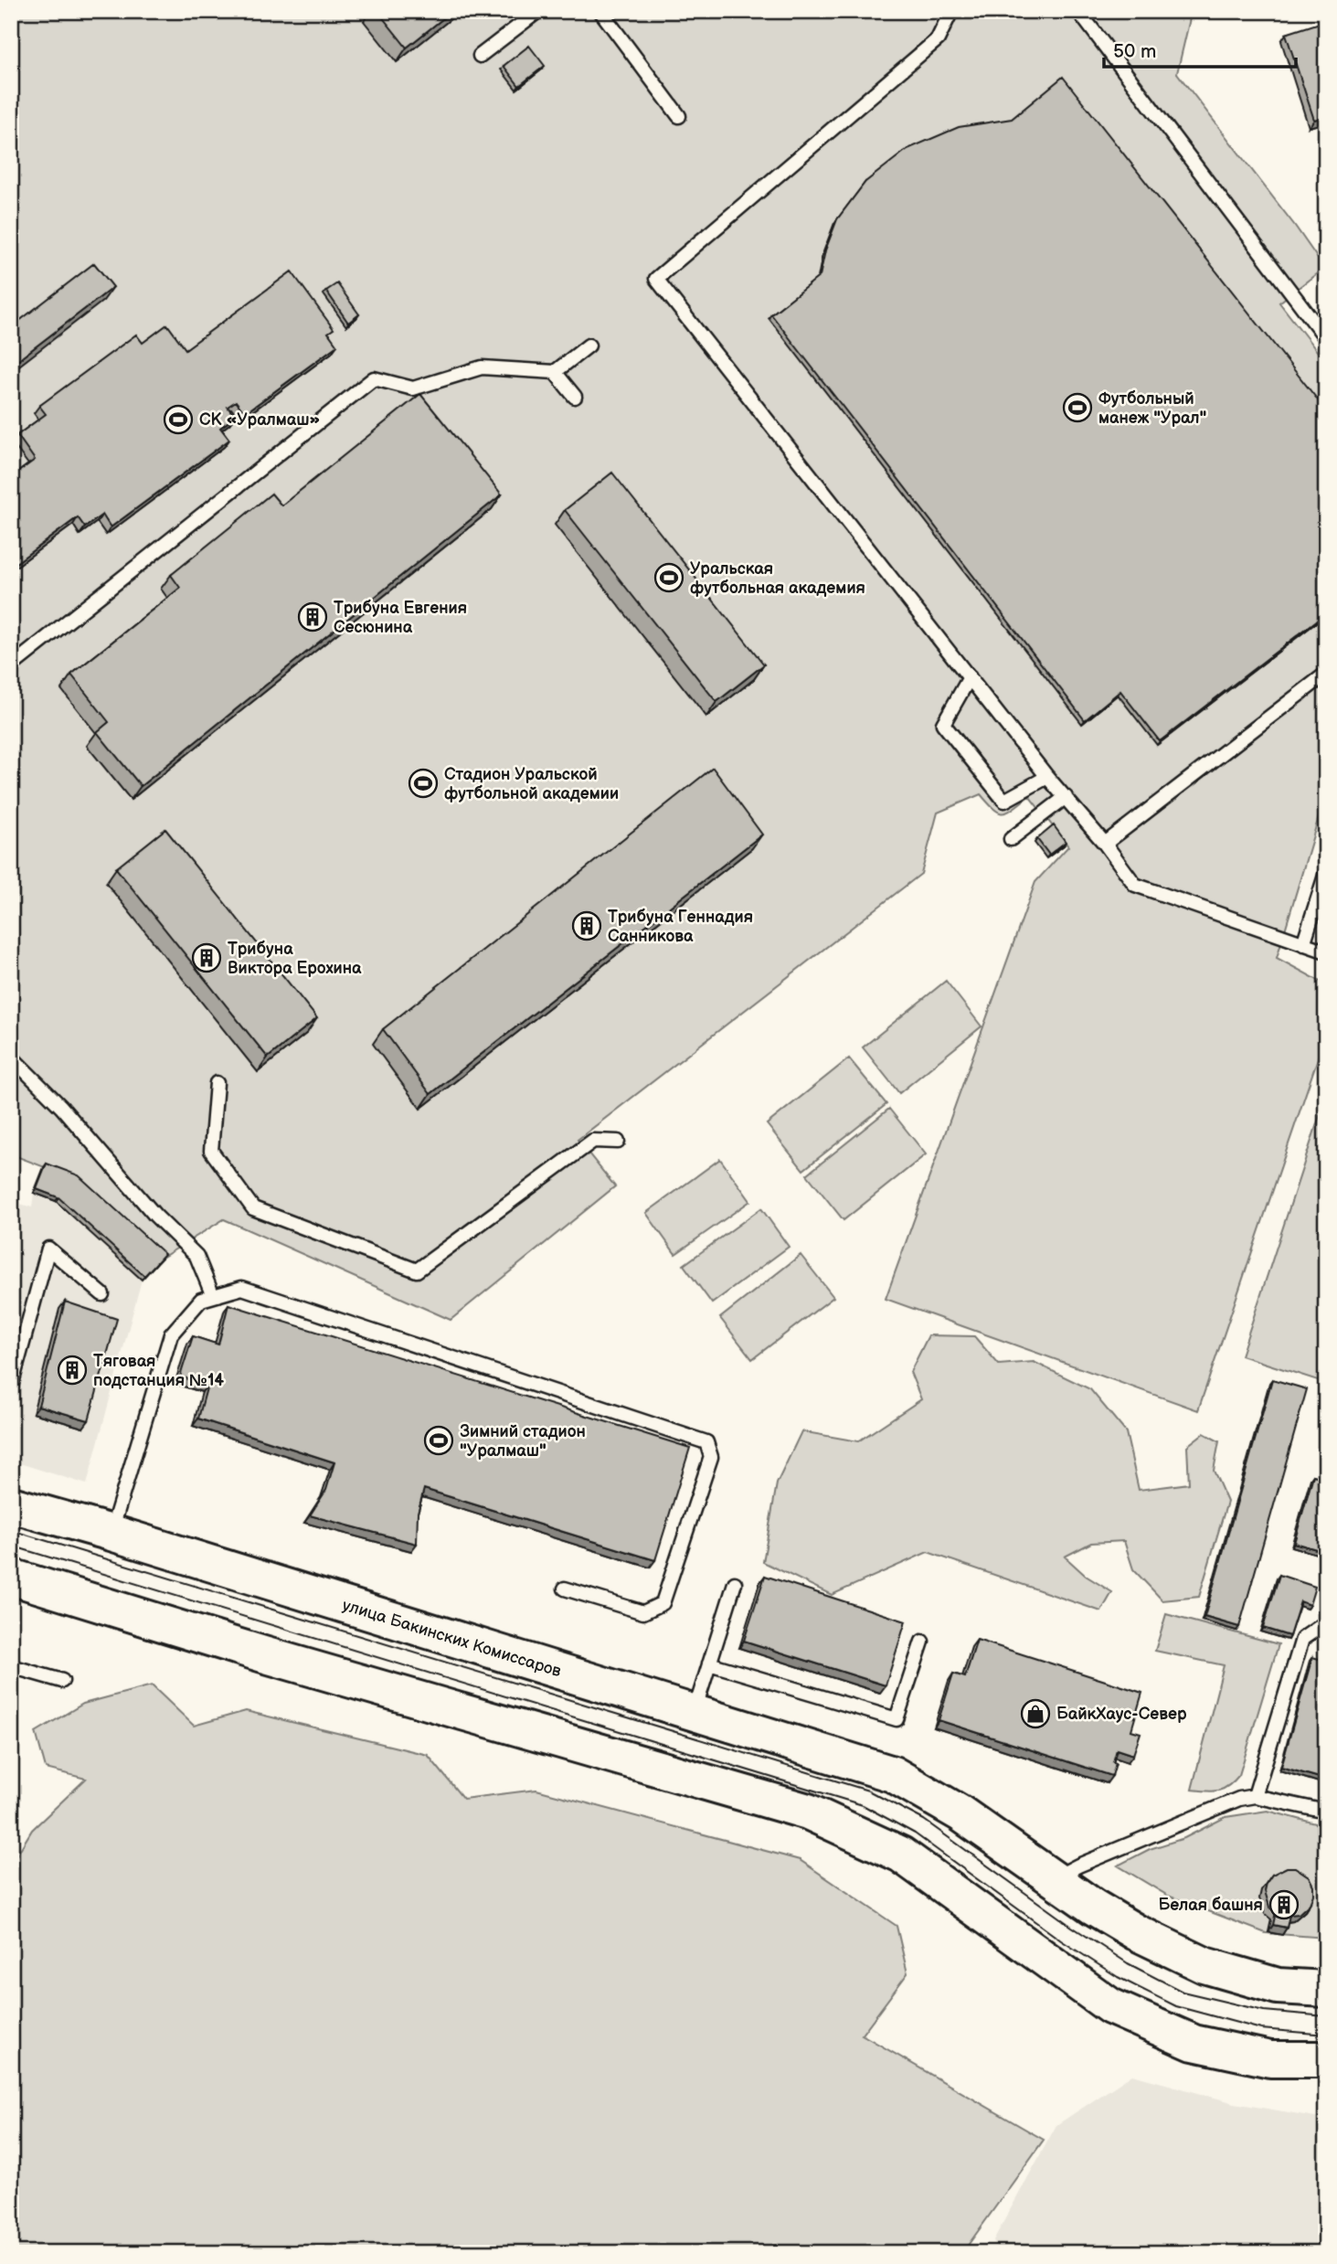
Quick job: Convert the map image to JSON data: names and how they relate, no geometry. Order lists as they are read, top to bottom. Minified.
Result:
{"streets":{"main road":["улица Бакинских Комиссаров"]},"places":{"sports":["Футбольный манеж \"Урал\"","СК «Уралмаш»","Уральская футбольная академия","Стадион Уральской футбольной академии","Зимний стадион \"Уралмаш\""],"building":["Трибуна Евгения Сесюнина","Трибуна Геннадия Санникова","Трибуна Виктора Ерохина","Тяговая подстанция №14","Белая башня"],"shop":["БайкХаус-Север"]},"scale_bar":"50 m"}
